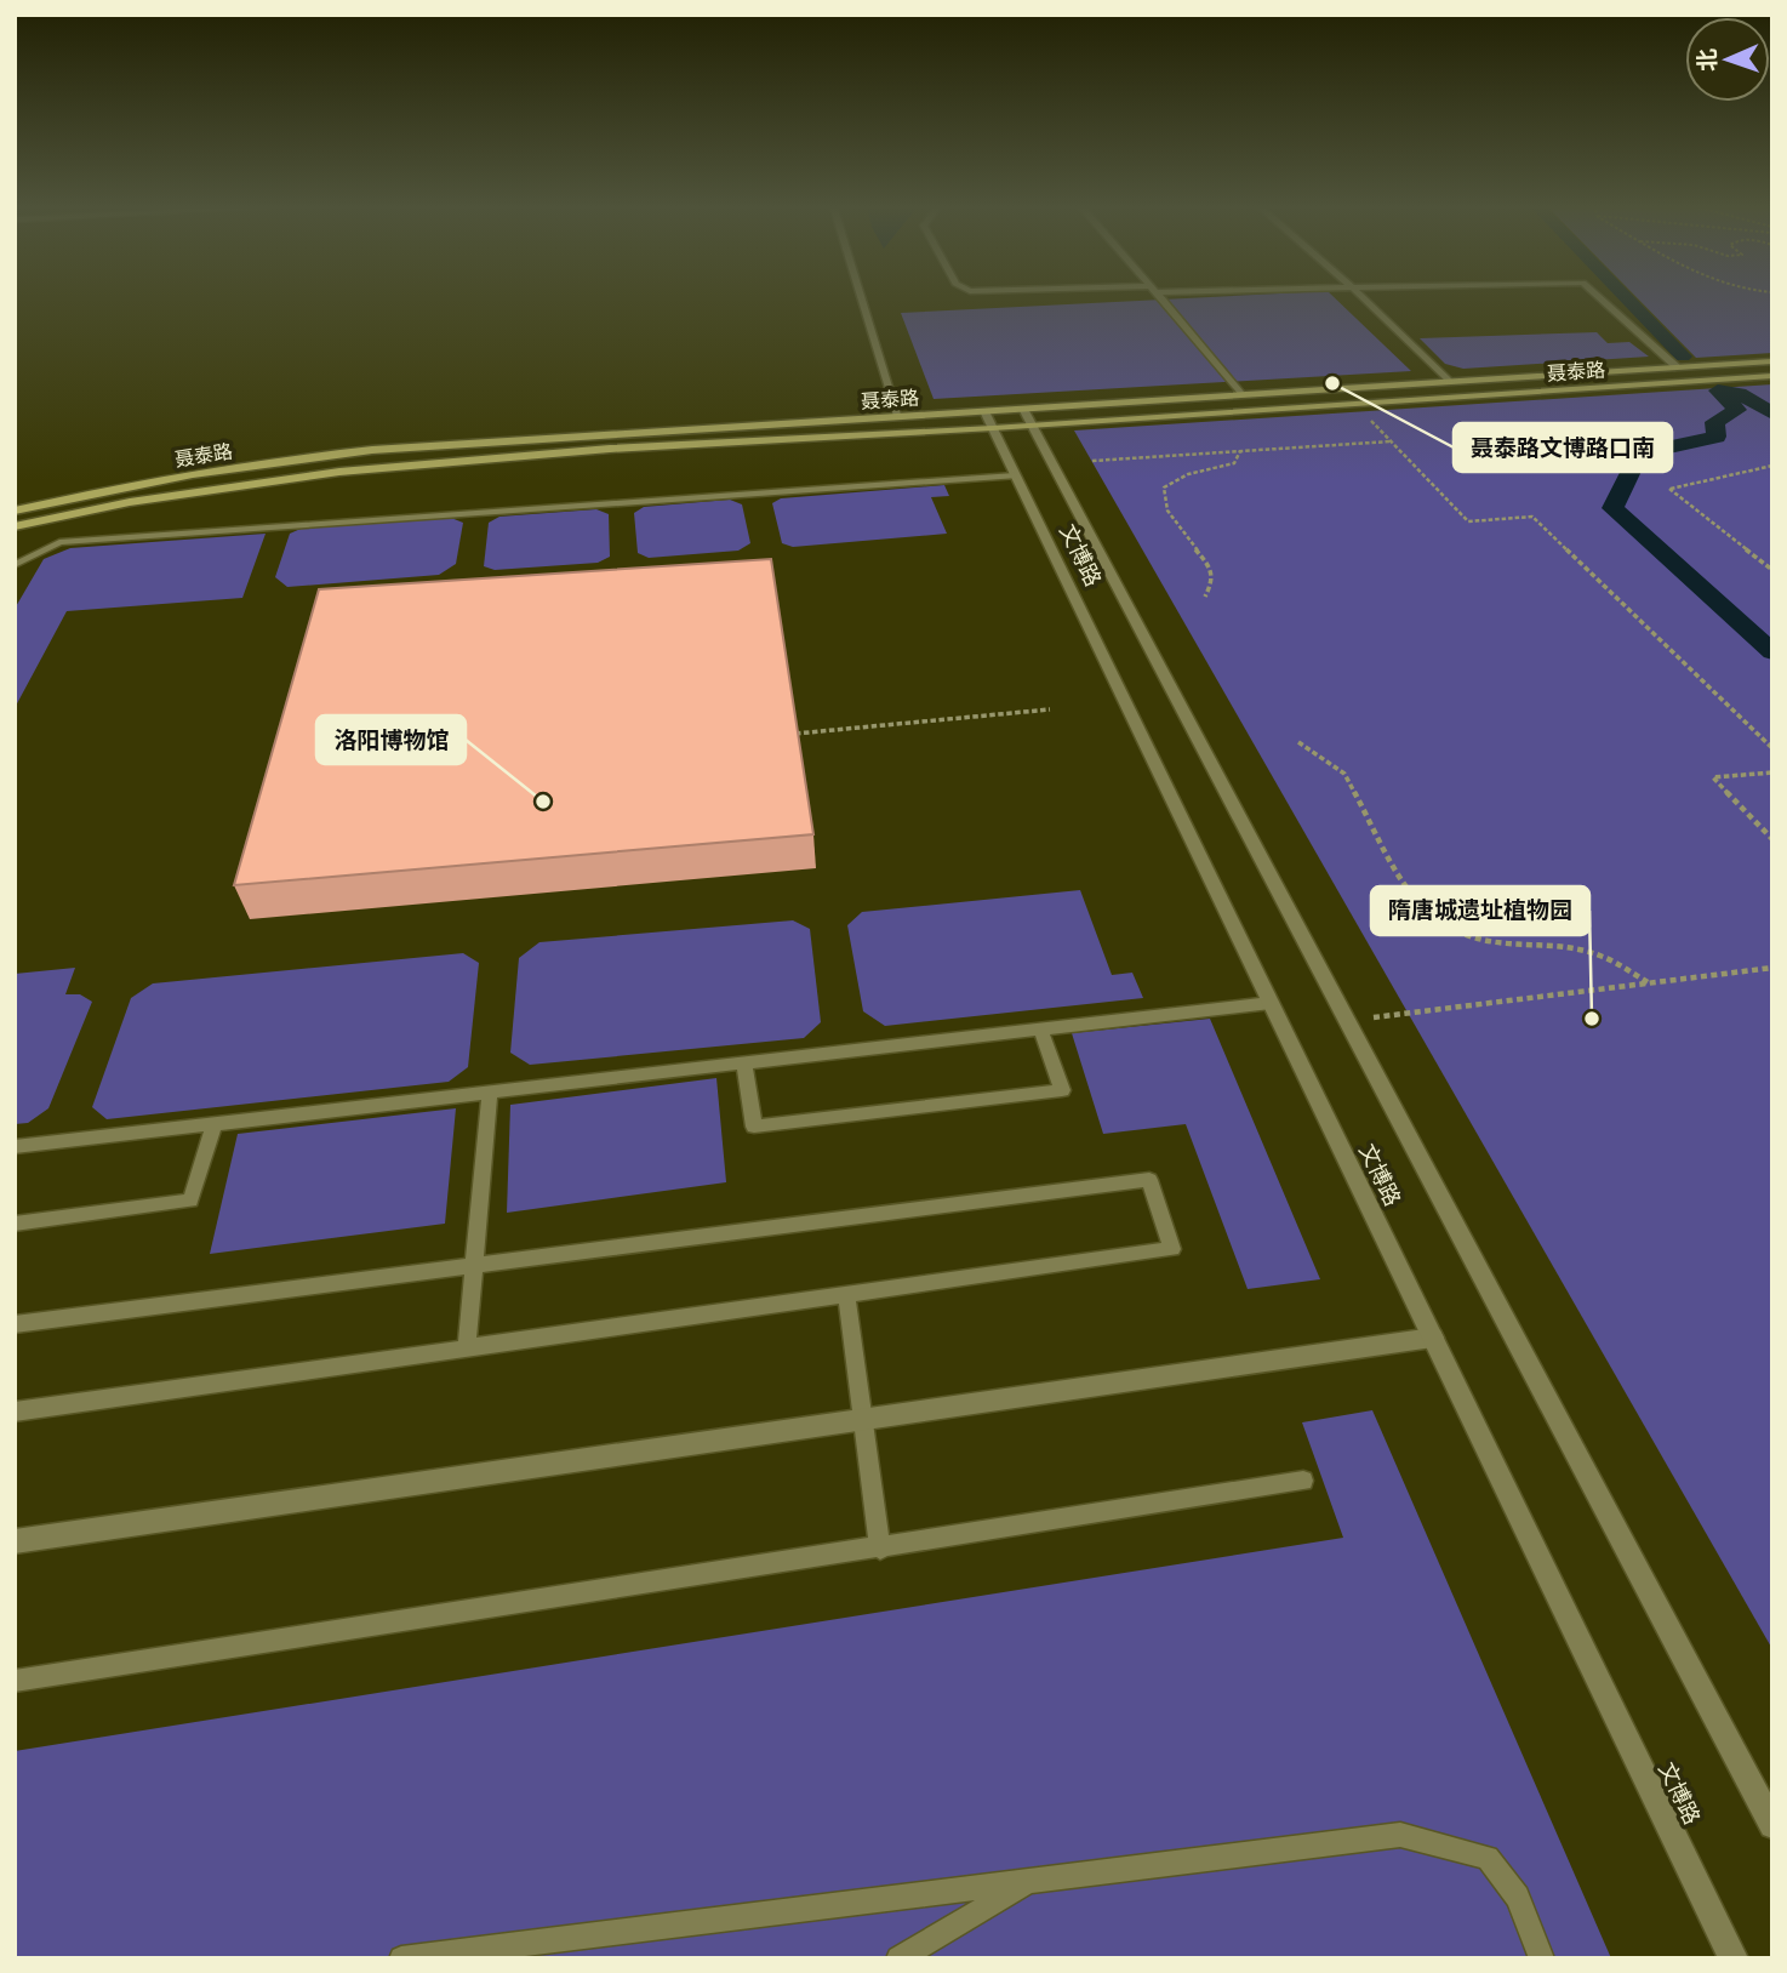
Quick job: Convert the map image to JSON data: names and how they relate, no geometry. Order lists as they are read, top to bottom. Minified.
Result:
{"streets":{"main road":["聂泰路"],"street":["文博路"]},"crossings":[["聂泰路","文博路"]],"places":["聂泰路文博路口南","洛阳博物馆","隋唐城遗址植物园"],"north":"left"}
